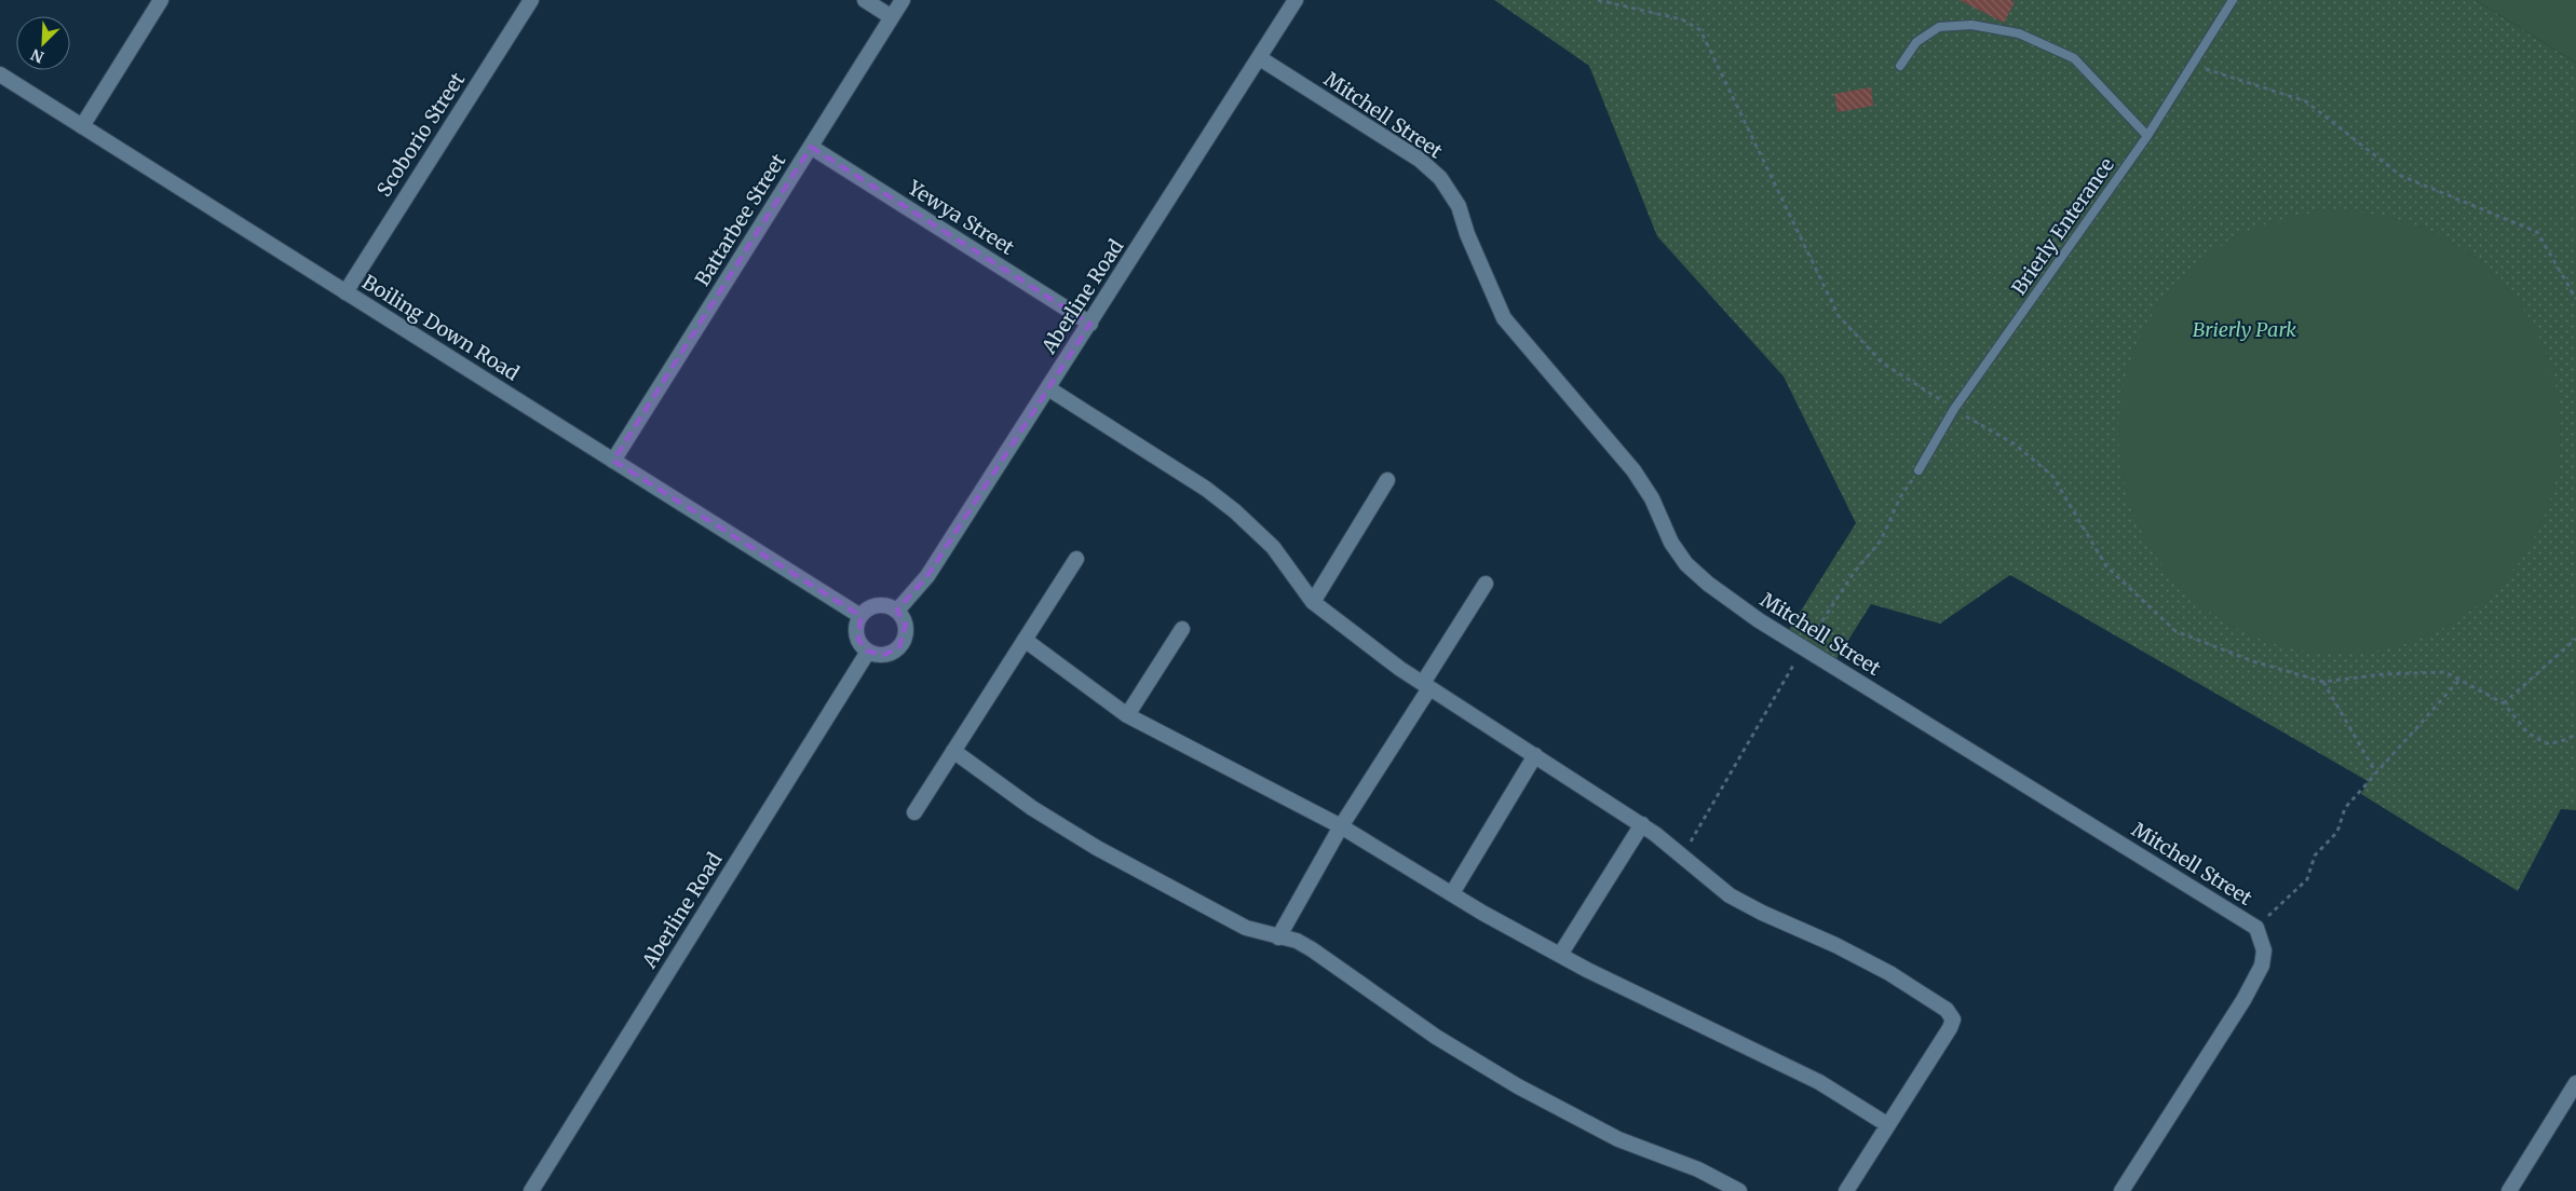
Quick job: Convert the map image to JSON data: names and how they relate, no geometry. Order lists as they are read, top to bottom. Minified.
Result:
{"streets":{"street":["Mitchell Street","Scoborio Street","Yewya Street","Battarbee Street","Aberline Road","Boiling Down Road"],"lane":["Brierly Enterance"]},"crossings":[["Mitchell Street","Aberline Road"],["Scoborio Street","Boiling Down Road"],["Yewya Street","Battarbee Street"],["Yewya Street","Aberline Road"],["Battarbee Street","Boiling Down Road"],["Aberline Road","Boiling Down Road"]],"parks":["Brierly Park"],"north":"bottom left"}
